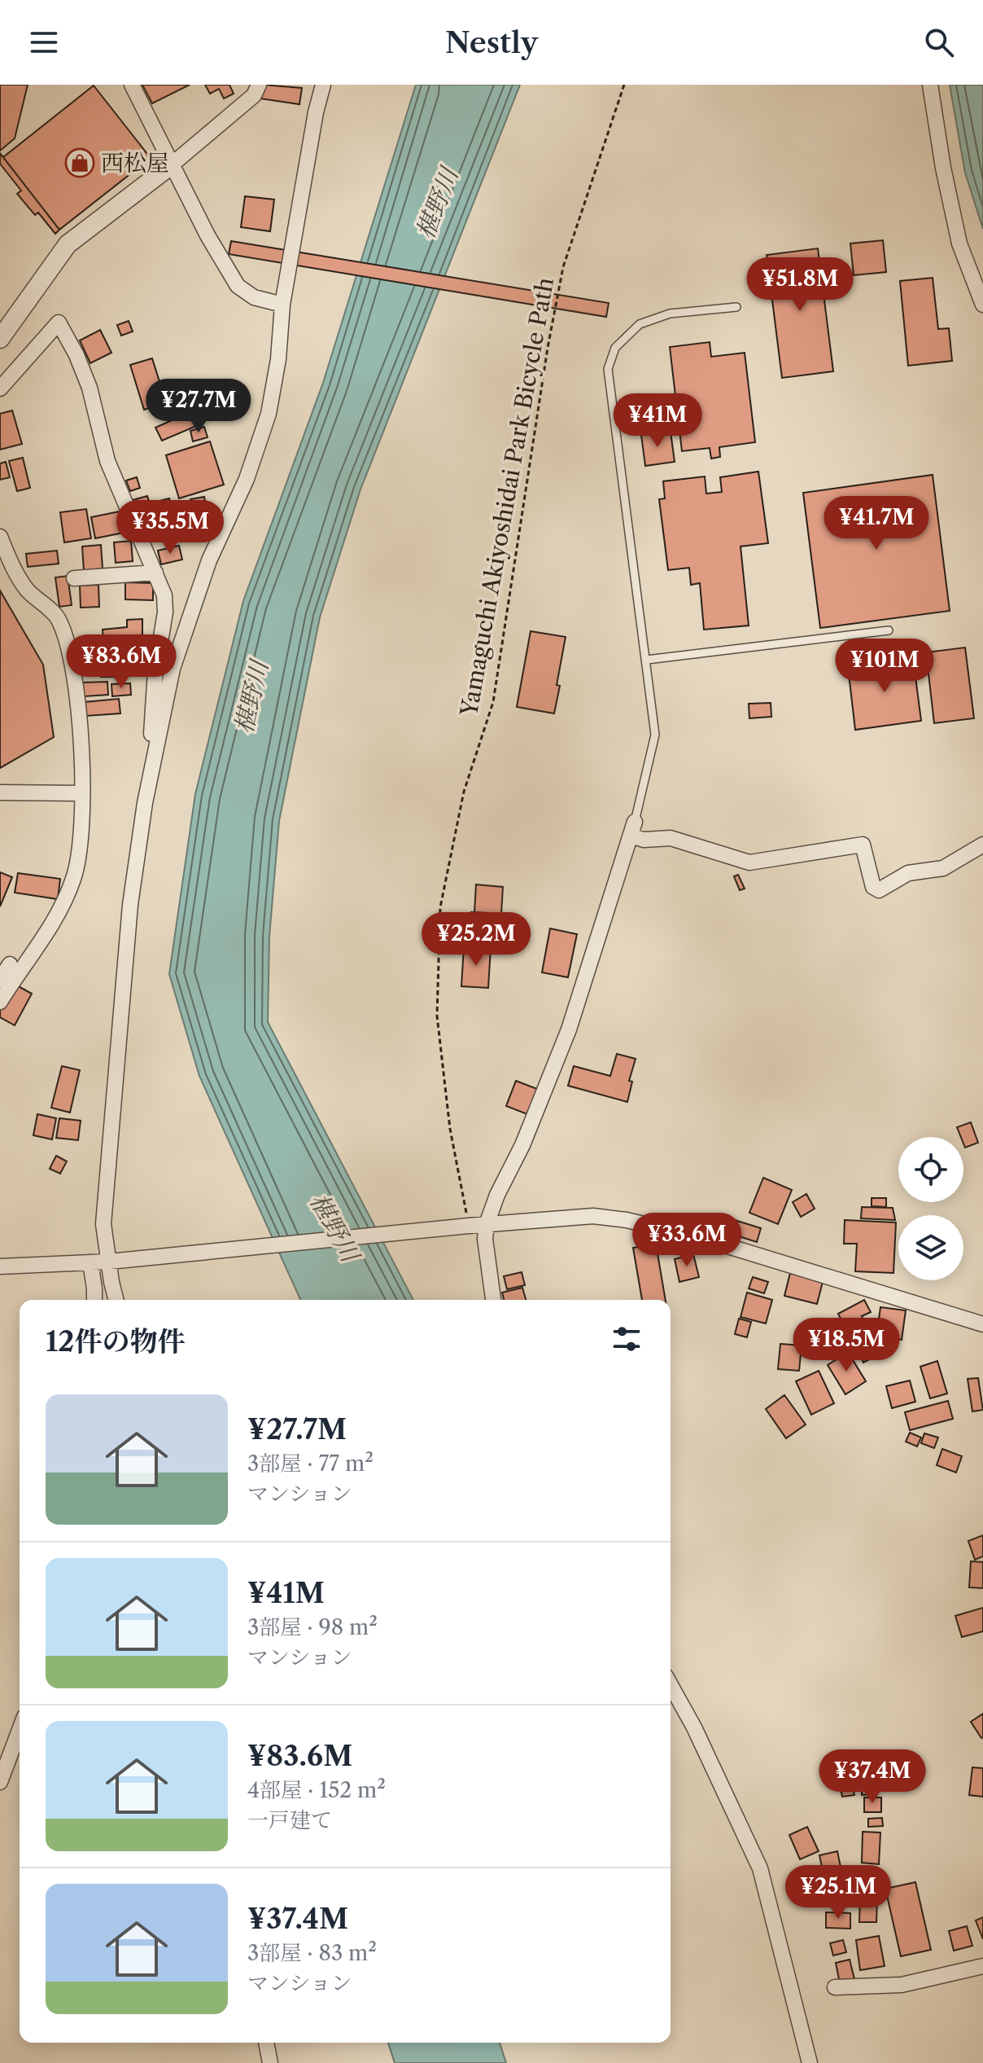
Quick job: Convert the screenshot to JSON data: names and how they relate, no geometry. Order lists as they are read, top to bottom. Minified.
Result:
{"streets":{"path":["Yamaguchi Akiyoshidai Park Bicycle Path"]},"water":["椹野川"],"places":{"shop":["西松屋"]},"page":{"header":"Nestly","price":["¥51.8M","¥27.7M","¥41M","¥41.7M","¥35.5M","¥83.6M","¥101M","¥25.2M","¥33.6M","¥18.5M","¥37.4M","¥25.1M"],"heading":"12件の物件","list":[{"name":"¥27.7M","note":"3部屋 · 77 m² · マンション"},{"name":"¥41M","note":"3部屋 · 98 m² · マンション"},{"name":"¥83.6M","note":"4部屋 · 152 m² · 一戸建て"},{"name":"¥37.4M","note":"3部屋 · 83 m² · マンション"}]}}
